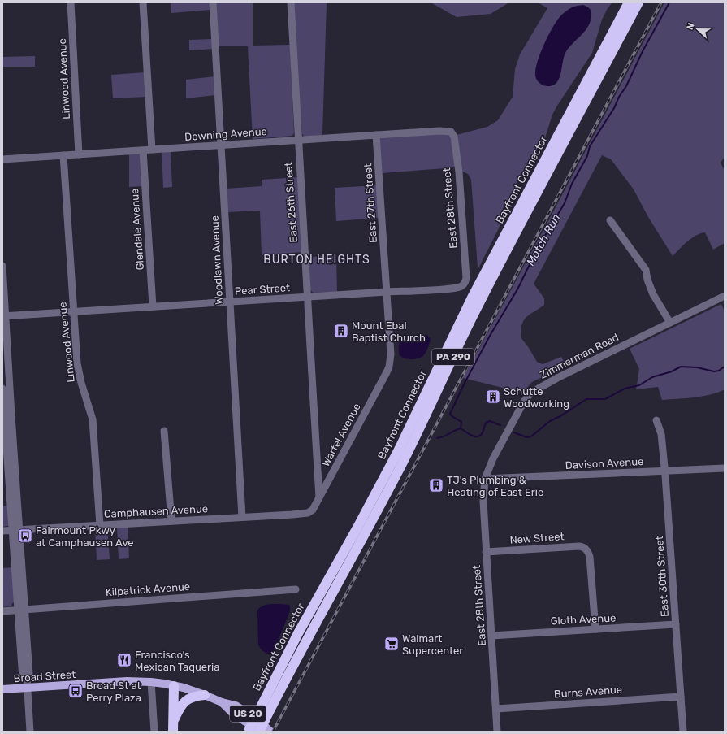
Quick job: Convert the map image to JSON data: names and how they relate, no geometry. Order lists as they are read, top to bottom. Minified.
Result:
{"streets":{"highway":["Bayfront Connector","PA 290"],"main road":["Broad Street","US 20"],"street":["Linwood Avenue","Downing Avenue","East 26th Street","East 27th Street","East 28th Street","Glendale Avenue","Woodlawn Avenue","Pear Street","Zimmerman Road","Warfel Avenue","Davison Avenue","Camphausen Avenue","New Street","East 30th Street","Kilpatrick Avenue","Gloth Avenue","Burns Avenue"]},"crossings":[["Linwood Avenue","Downing Avenue"],["Linwood Avenue","Pear Street"],["Linwood Avenue","Camphausen Avenue"],["Downing Avenue","East 26th Street"],["Downing Avenue","East 27th Street"],["Downing Avenue","East 28th Street"],["Downing Avenue","Glendale Avenue"],["Downing Avenue","Woodlawn Avenue"],["Bayfront Connector","Broad Street"],["East 26th Street","Pear Street"],["East 26th Street","Warfel Avenue"],["East 27th Street","Pear Street"],["East 27th Street","Warfel Avenue"],["East 28th Street","Pear Street"],["East 28th Street","Zimmerman Road"],["East 28th Street","Davison Avenue"],["East 28th Street","New Street"],["East 28th Street","Gloth Avenue"],["East 28th Street","Burns Avenue"],["Glendale Avenue","Pear Street"],["Woodlawn Avenue","Pear Street"],["Woodlawn Avenue","Camphausen Avenue"],["Zimmerman Road","Davison Avenue"],["Warfel Avenue","Camphausen Avenue"],["Davison Avenue","East 30th Street"],["New Street","Gloth Avenue"],["East 30th Street","Gloth Avenue"],["East 30th Street","Burns Avenue"]],"districts":["BURTON HEIGHTS"],"water":["Motch Run"],"places":{"building":["Mount Ebal Baptist Church","Schutte Woodworking","TJ's Plumbing & Heating of East Erie"],"bus stop":["Fairmount Pkwy at Camphausen Ave","Broad St at Perry Plaza"],"supermarket":["Walmart Supercenter"],"restaurant":["Francisco’s Mexican Taqueria"]},"north":"left"}
